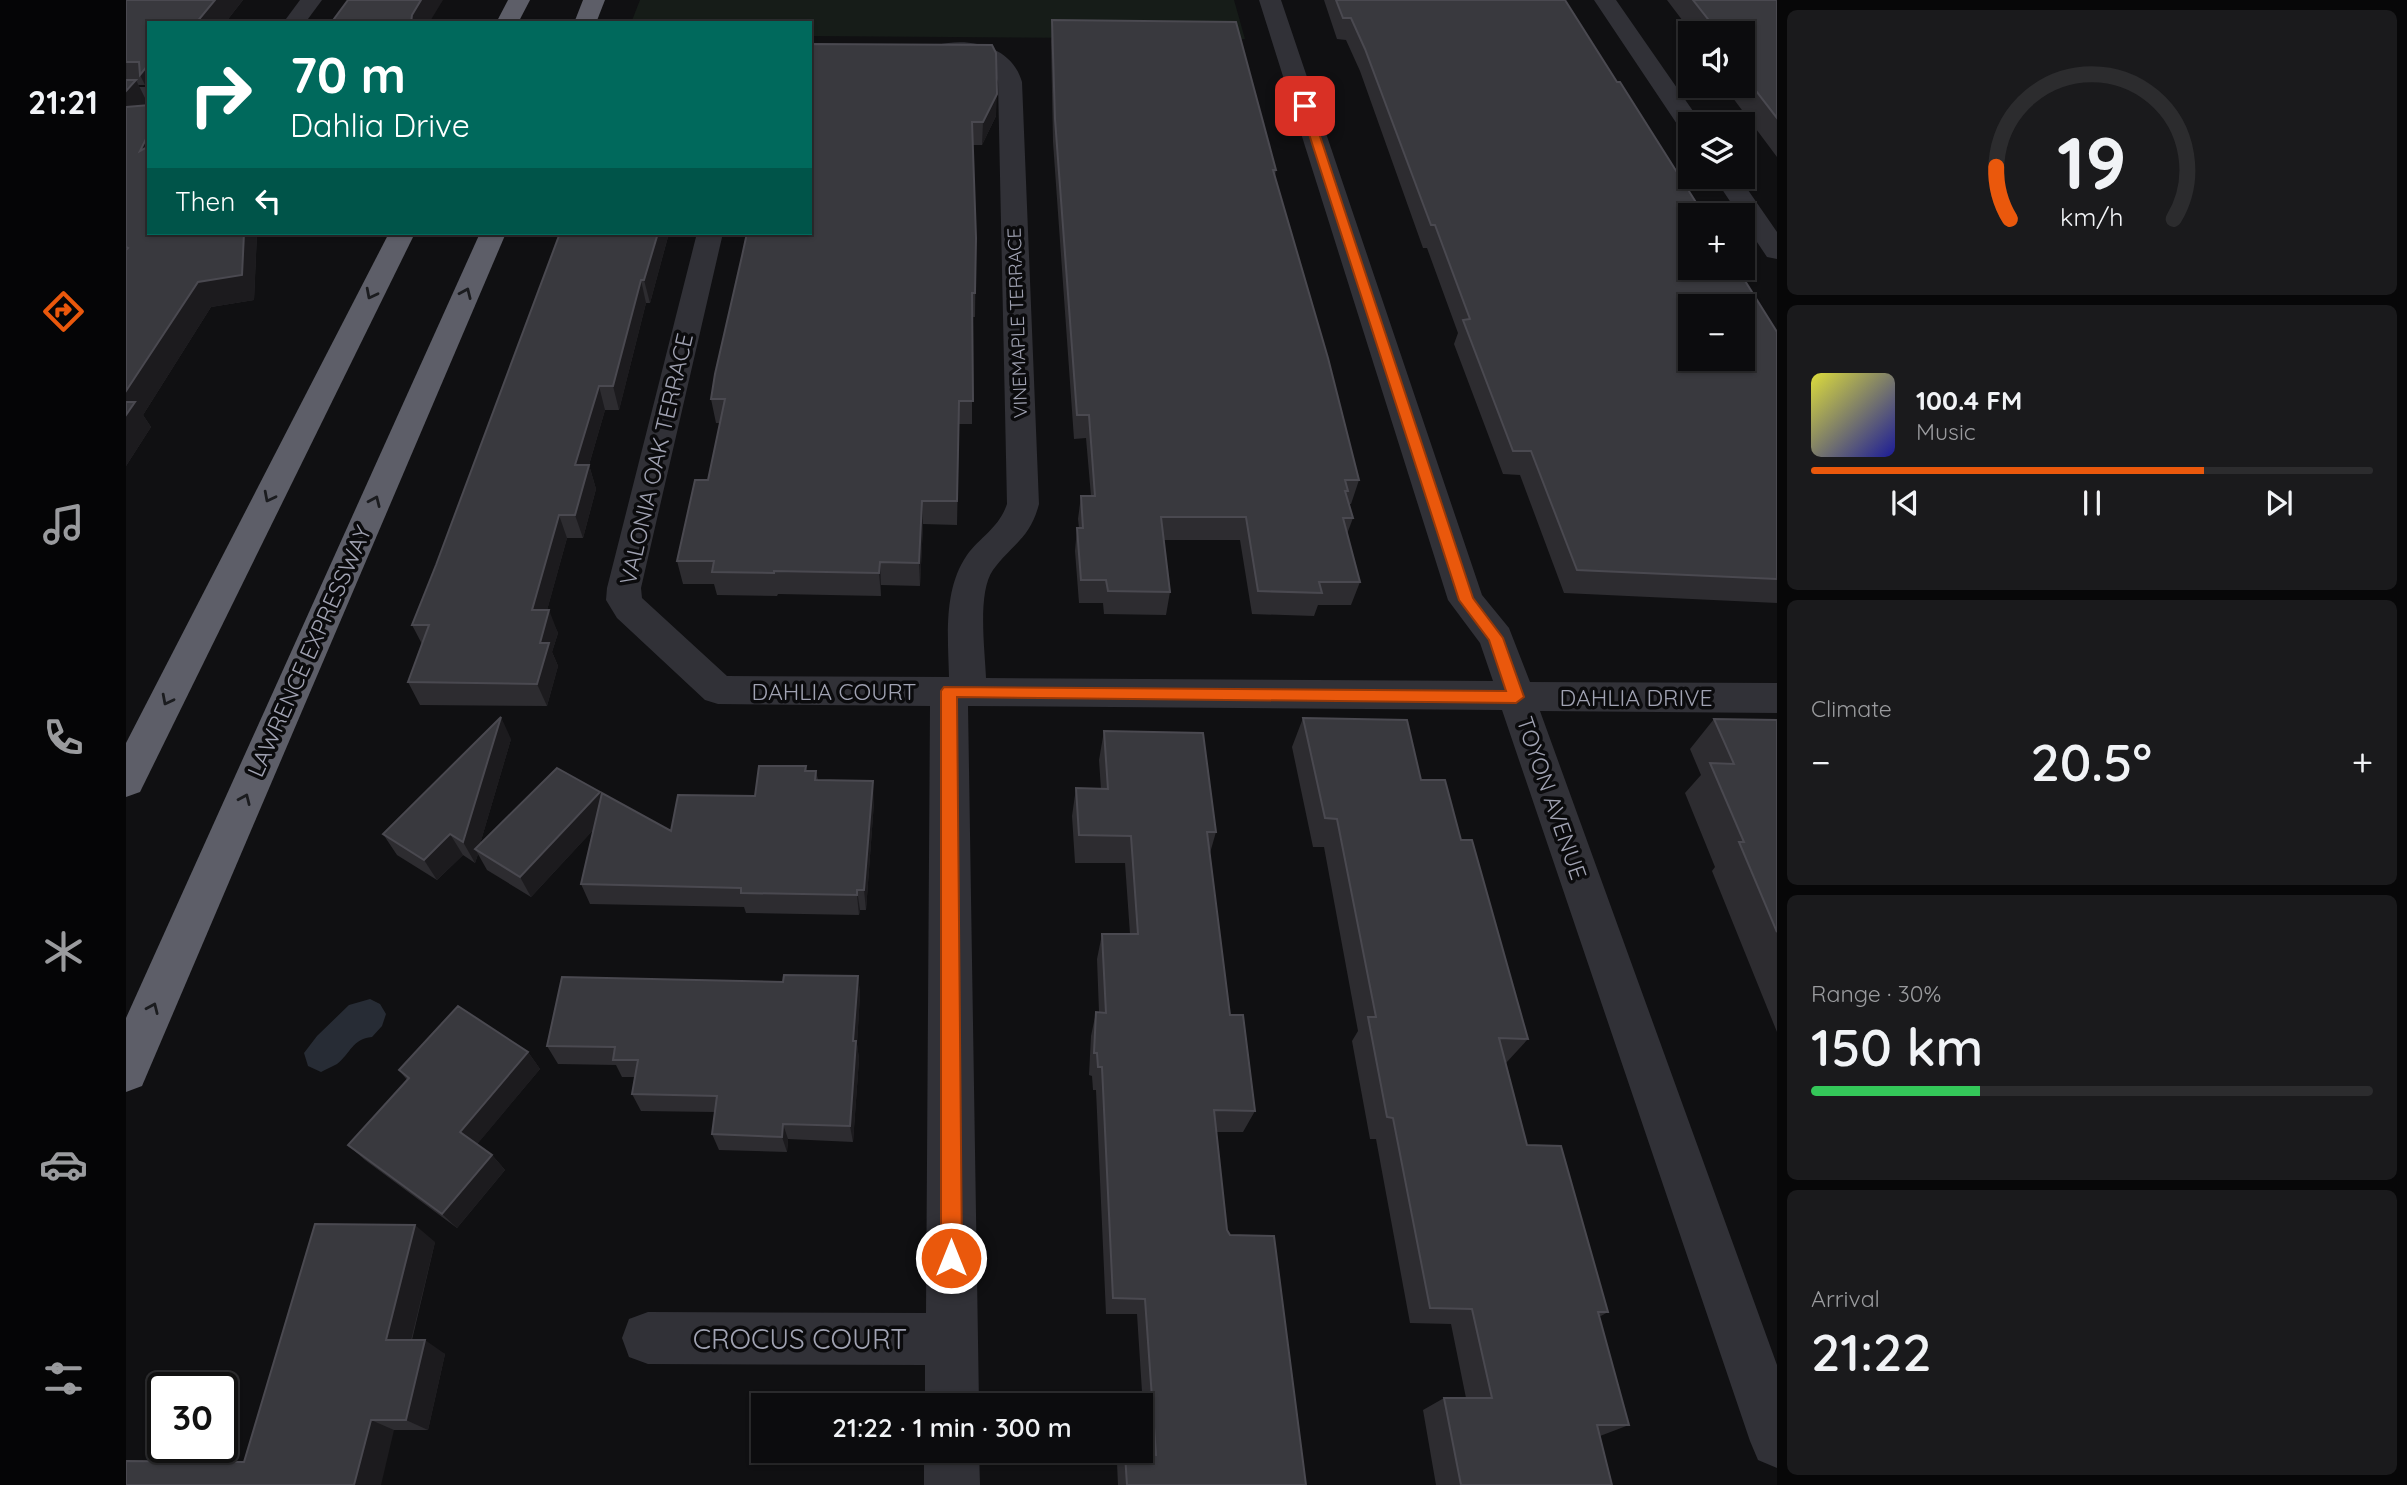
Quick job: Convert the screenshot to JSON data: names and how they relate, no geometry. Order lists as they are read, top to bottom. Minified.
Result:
{"streets":{"highway":["LAWRENCE EXPRESSWAY"],"street":["VINEMAPLE TERRACE","VALONIA OAK TERRACE","DAHLIA COURT","DAHLIA DRIVE","TOYON AVENUE","CROCUS COURT"]},"crossings":[["VINEMAPLE TERRACE","DAHLIA COURT"],["VINEMAPLE TERRACE","DAHLIA DRIVE"],["VINEMAPLE TERRACE","CROCUS COURT"],["VALONIA OAK TERRACE","DAHLIA COURT"],["DAHLIA COURT","DAHLIA DRIVE"],["DAHLIA DRIVE","TOYON AVENUE"]],"page":{"tabs":"21:21","map_buttons":["+","−"],"turn":["70 m","Dahlia Drive"],"then":"Then","song":["100.4 FM","Music"],"tile":["Climate",["Range · 30%","150 km"],["Arrival","21:22"]],"heat":["−","20.5°","+"],"limit":"30","trip":"21:22 · 1 min · 300 m","gauge":["19","km/h"]}}
